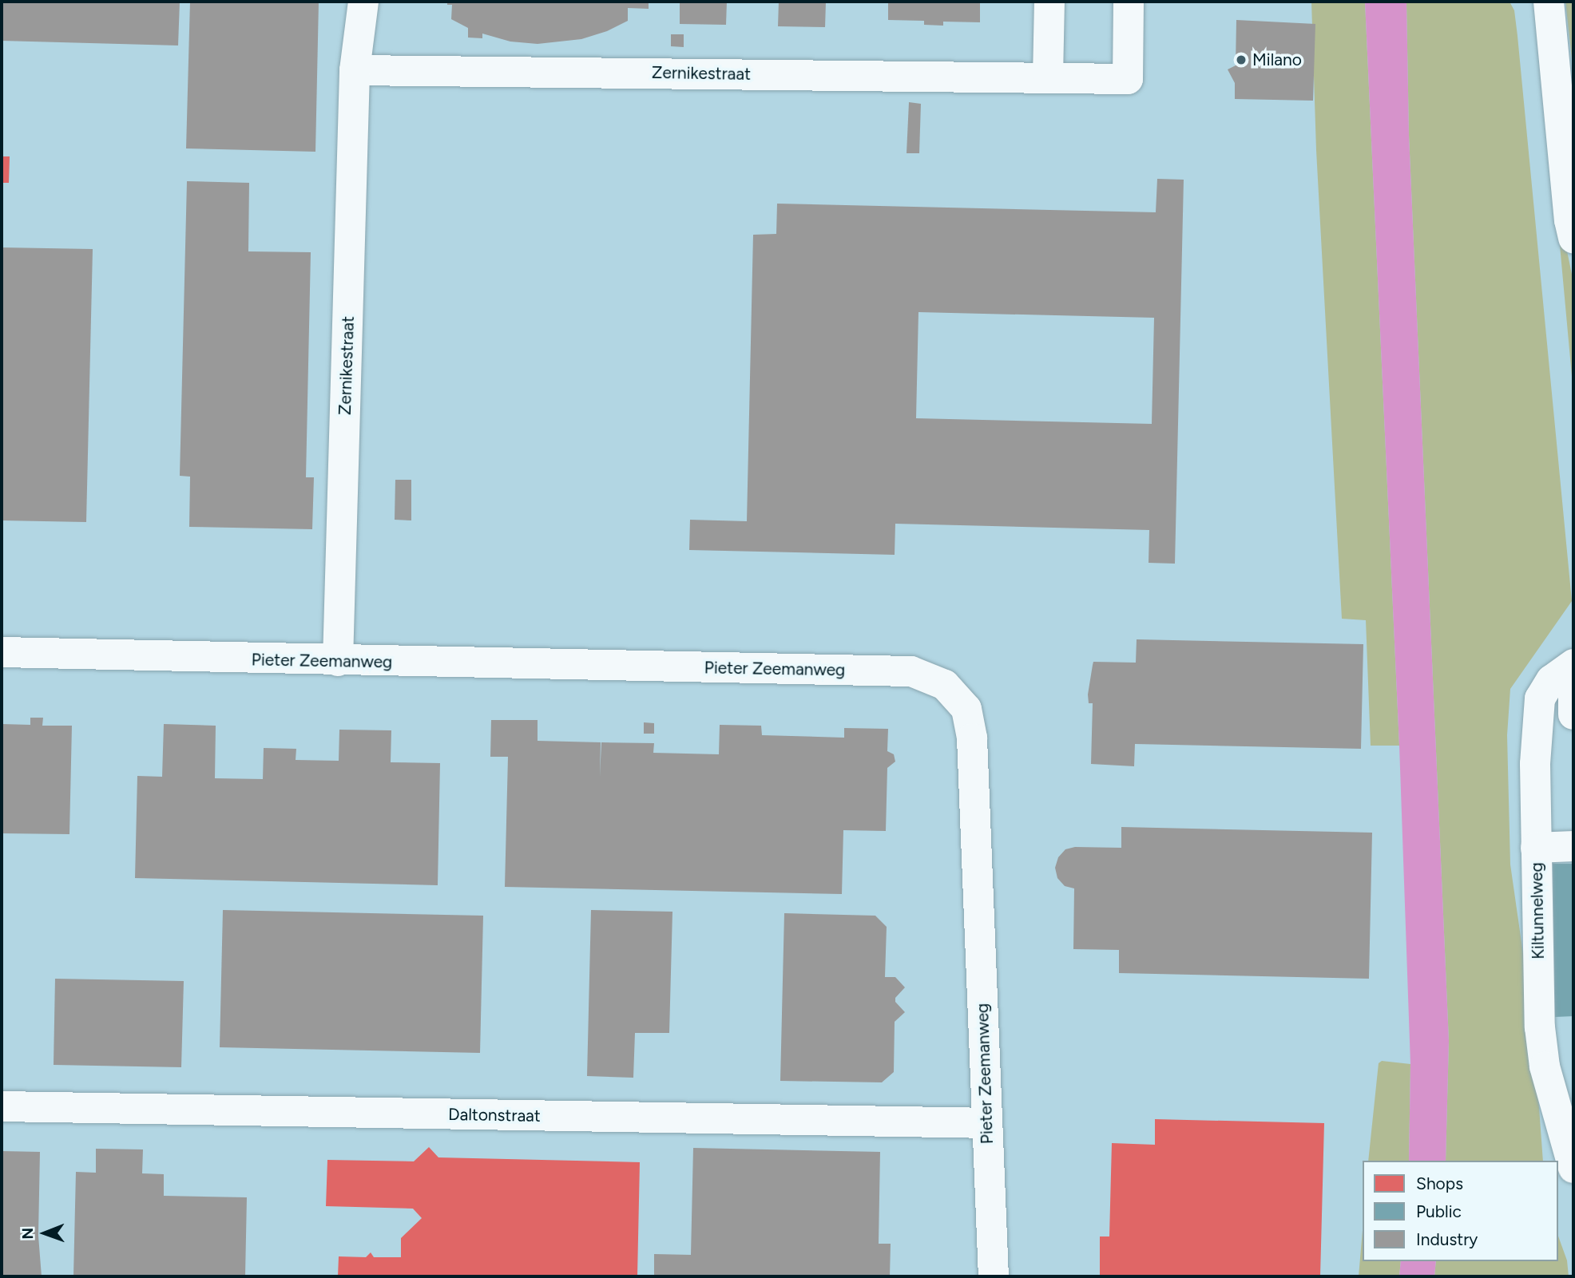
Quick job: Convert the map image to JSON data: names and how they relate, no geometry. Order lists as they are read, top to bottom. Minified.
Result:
{"streets":{"street":["Zernikestraat","Pieter Zeemanweg","Kiltunnelweg","Daltonstraat"]},"crossings":[["Zernikestraat","Pieter Zeemanweg"],["Pieter Zeemanweg","Daltonstraat"]],"places":["Milano"],"legend":["Shops","Public","Industry"],"north":"left"}
